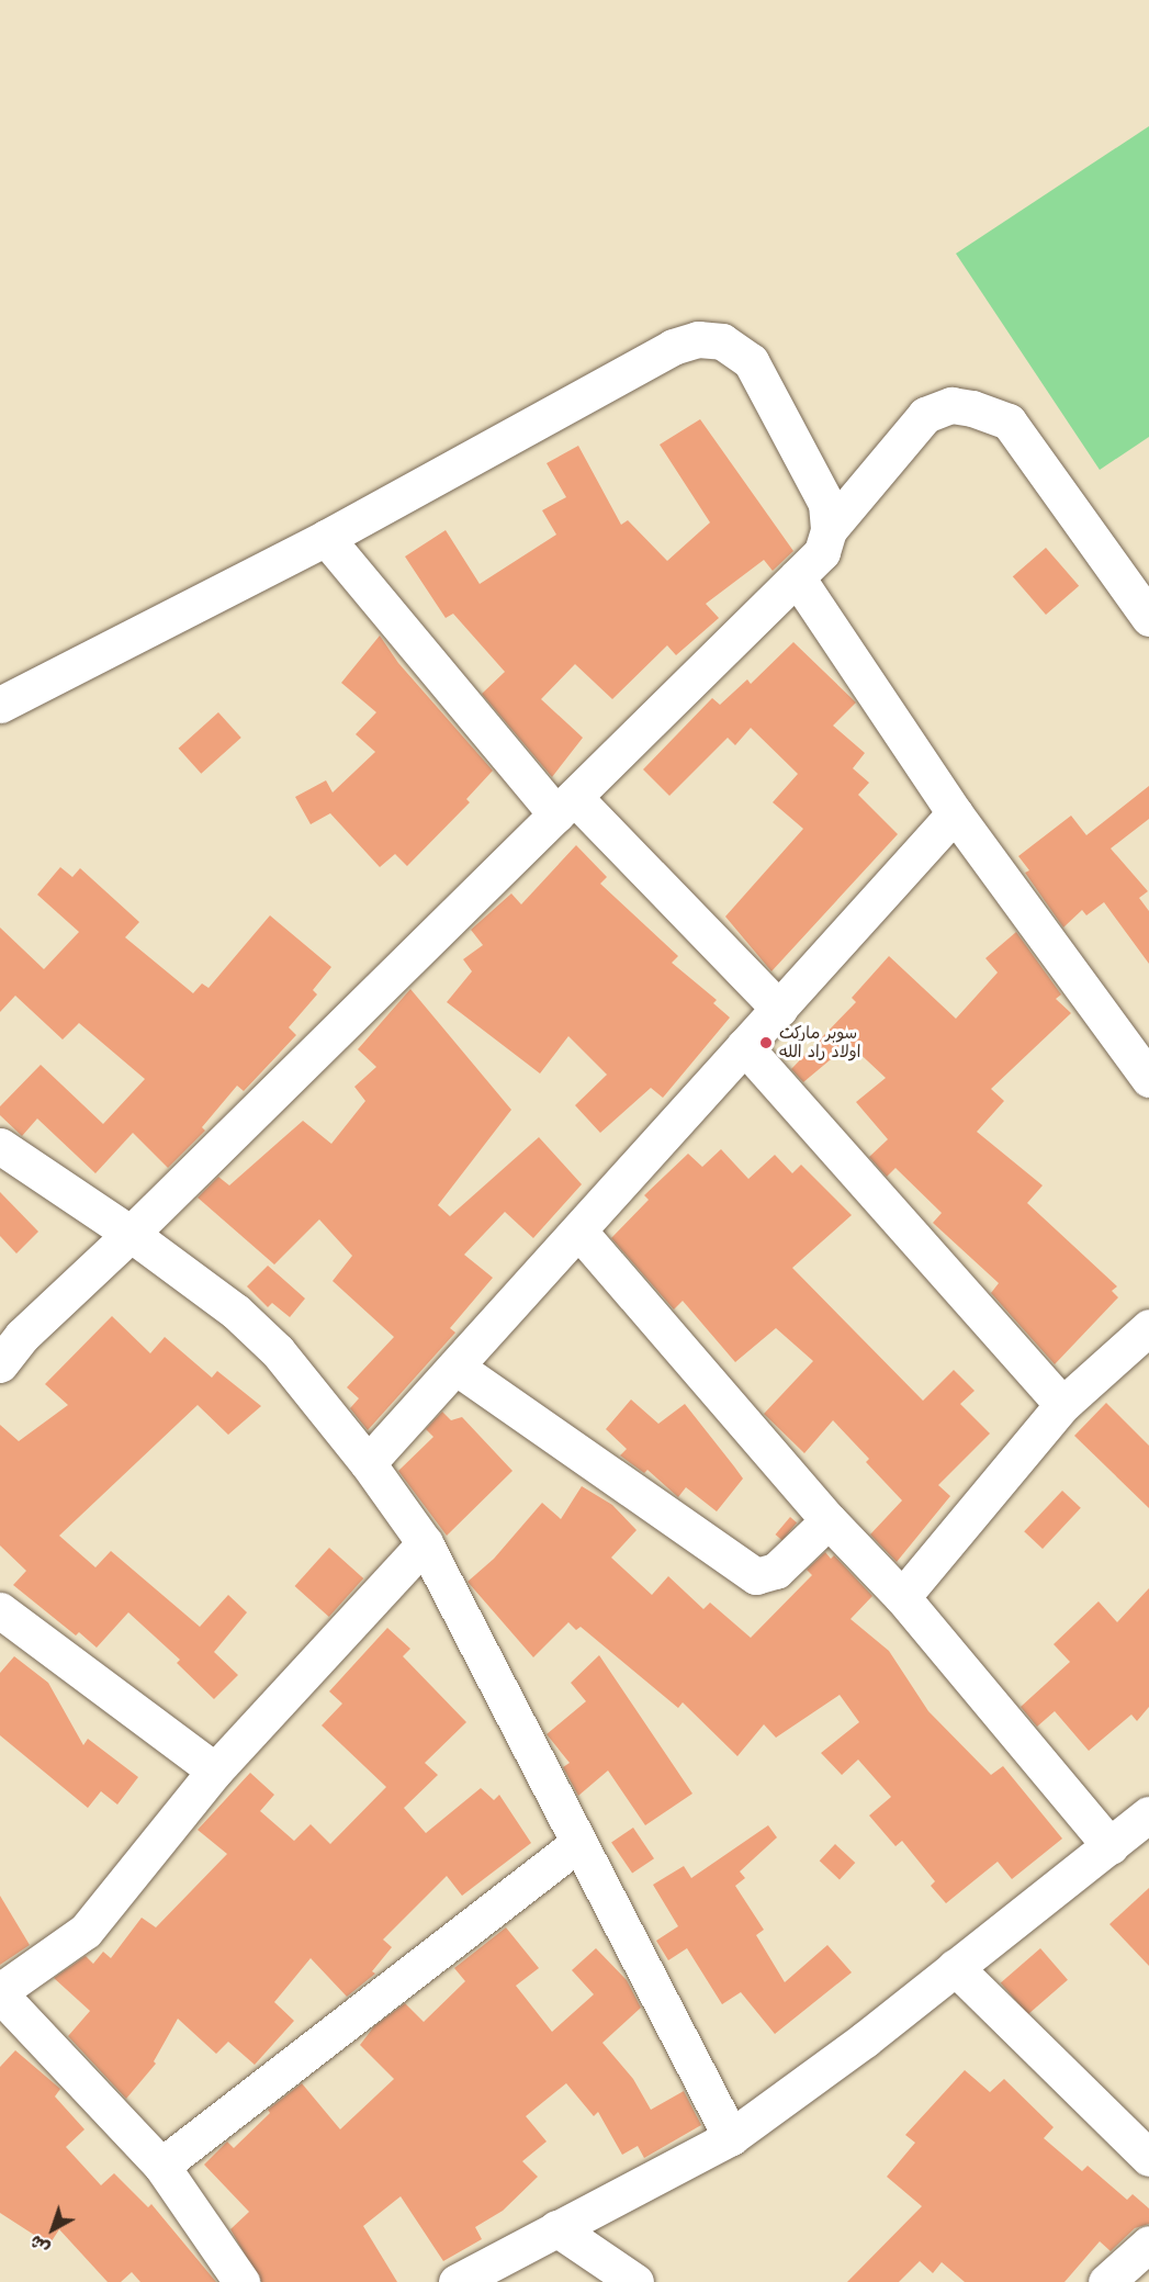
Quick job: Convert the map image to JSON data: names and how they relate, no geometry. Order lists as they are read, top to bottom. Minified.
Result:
{"places":["سوبر ماركت اولاد راد الله"],"north":"bottom left"}
